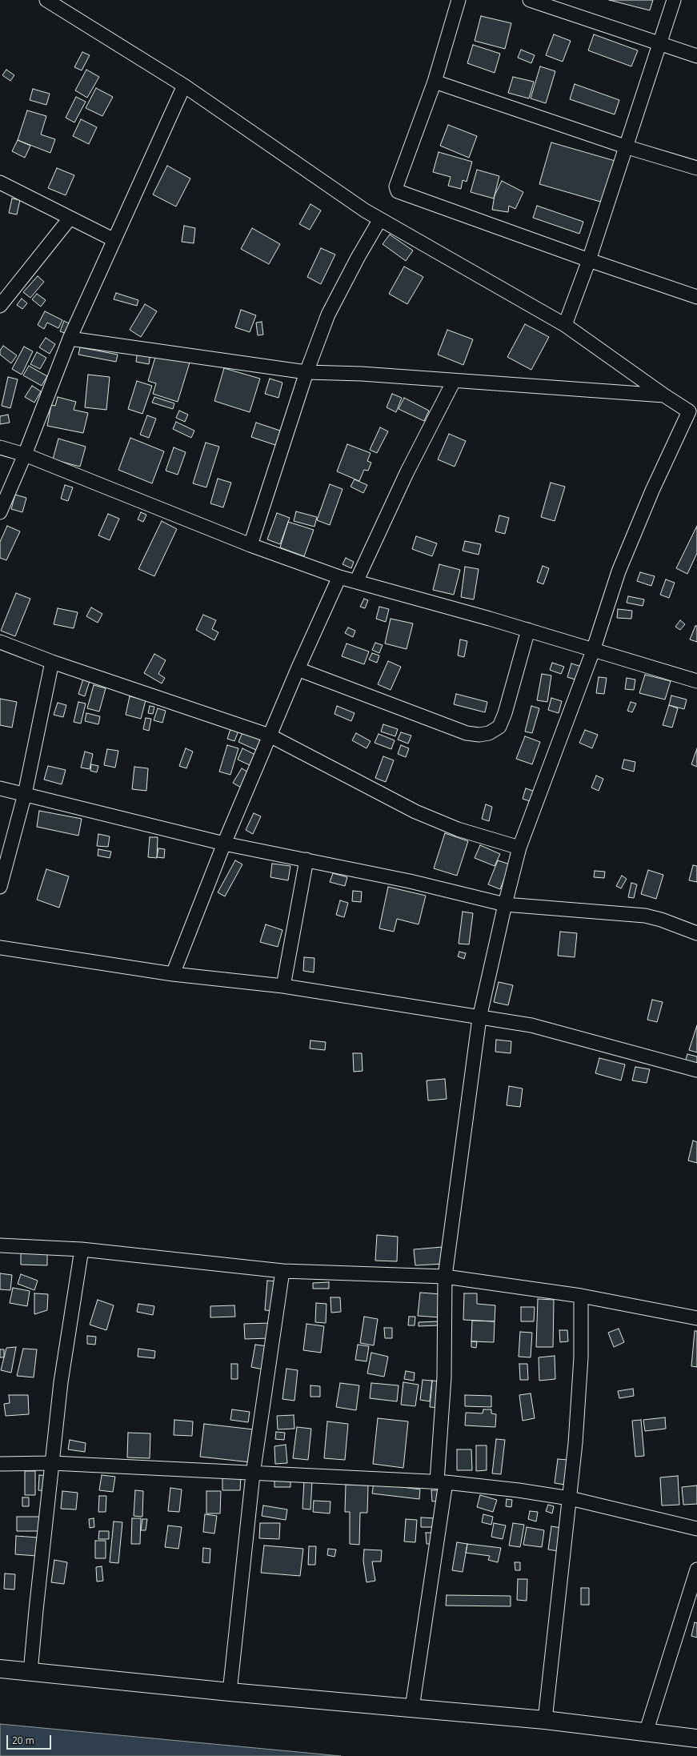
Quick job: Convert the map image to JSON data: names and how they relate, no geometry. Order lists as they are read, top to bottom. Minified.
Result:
{"scale_bar":"20 m"}
